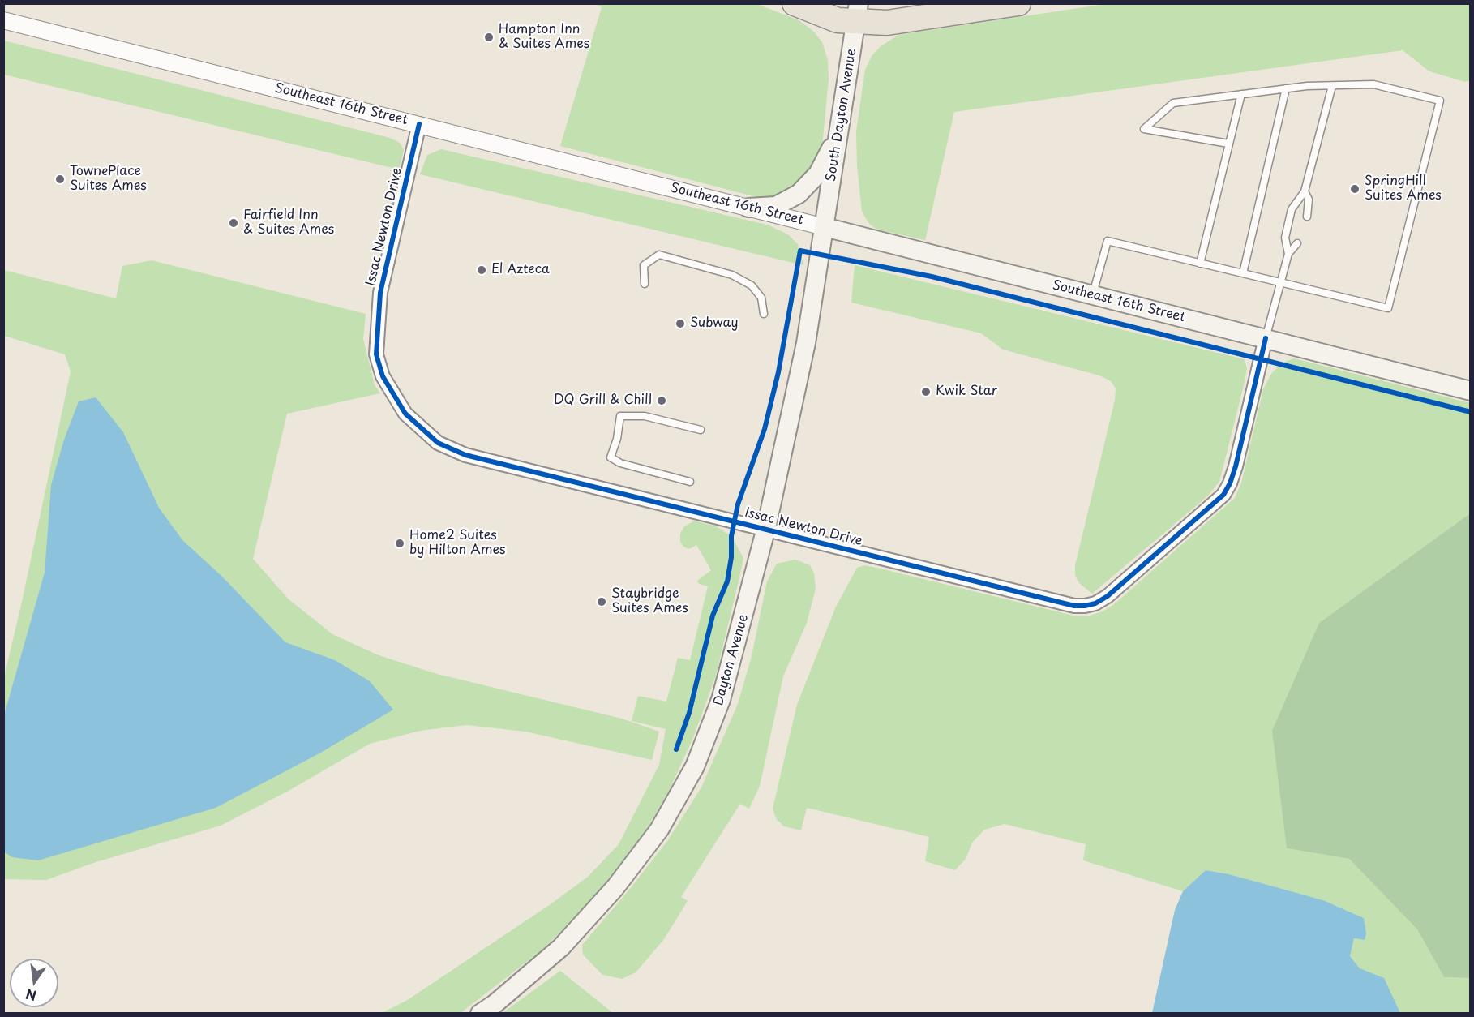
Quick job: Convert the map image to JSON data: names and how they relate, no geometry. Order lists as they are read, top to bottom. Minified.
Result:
{"streets":{"main road":["Southeast 16th Street","South Dayton Avenue","Dayton Avenue"],"street":["Issac Newton Drive"]},"crossings":[["Southeast 16th Street","South Dayton Avenue"],["Southeast 16th Street","Issac Newton Drive"],["Southeast 16th Street","Dayton Avenue"],["South Dayton Avenue","Dayton Avenue"],["Issac Newton Drive","Dayton Avenue"]],"places":["Hampton Inn & Suites Ames","TownePlace Suites Ames","SpringHill Suites Ames","Fairfield Inn & Suites Ames","El Azteca","Subway","Kwik Star","DQ Grill & Chill","Home2 Suites by Hilton Ames","Staybridge Suites Ames"],"north":"bottom"}
